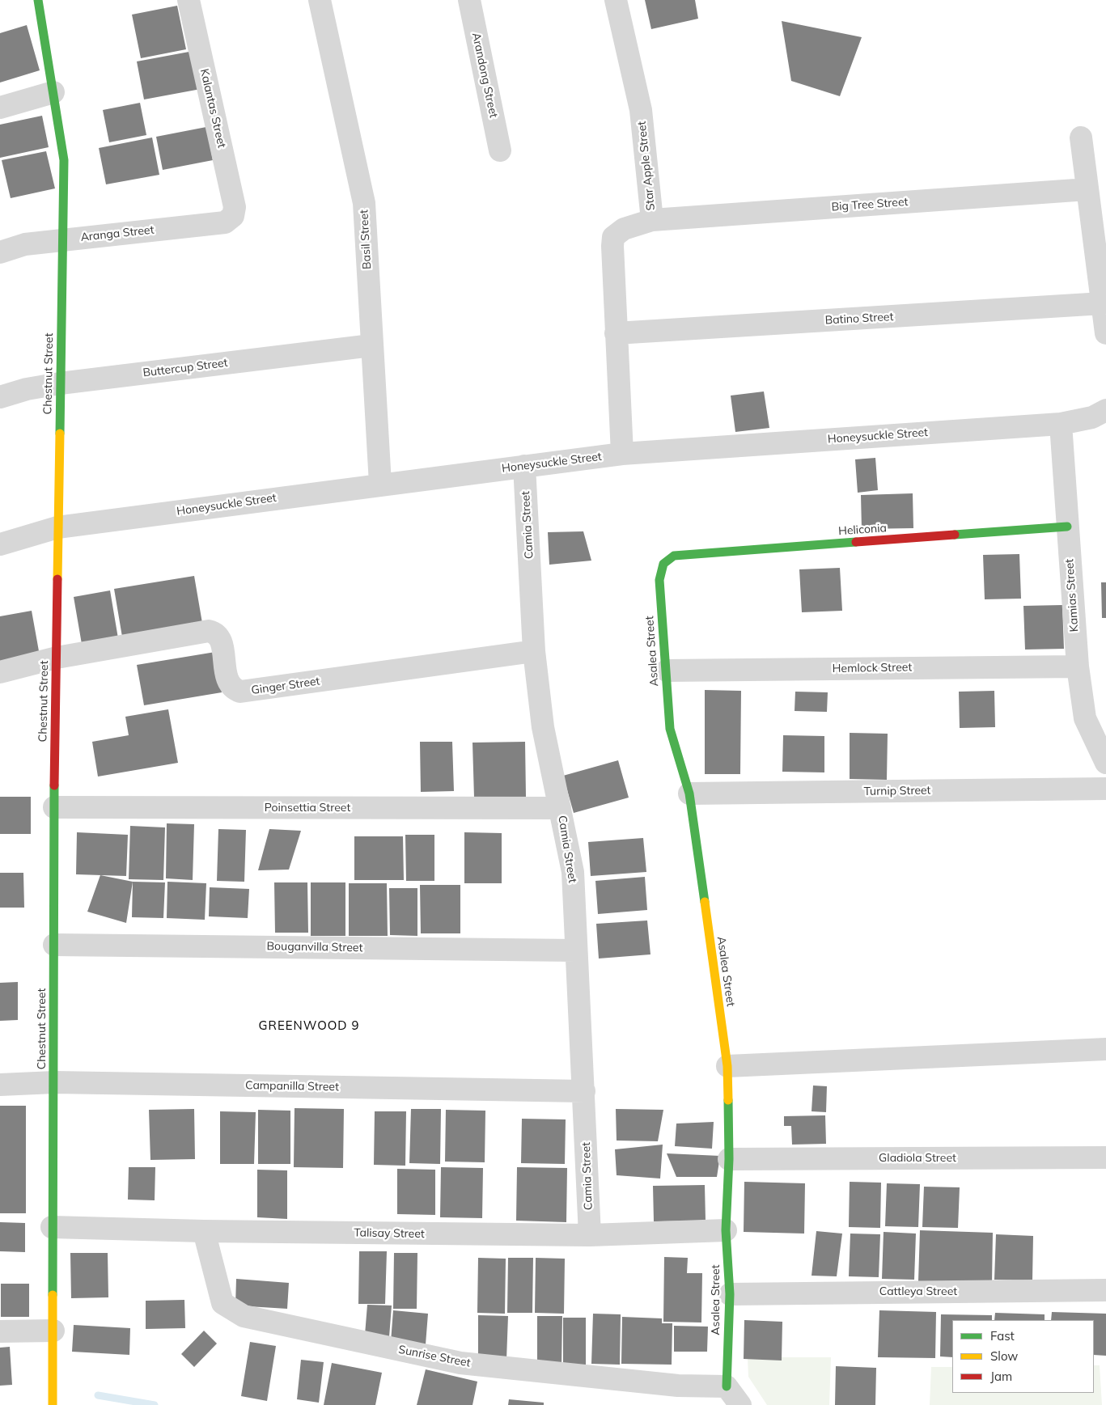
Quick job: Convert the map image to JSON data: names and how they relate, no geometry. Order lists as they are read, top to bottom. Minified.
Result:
{"streets":{"street":["Arandong Street","Kalantas Street","Star Apple Street","Big Tree Street","Aranga Street","Basil Street","Batino Street","Buttercup Street","Chestnut Street","Honeysuckle Street","Camia Street","Heliconia","Kamias Street","Asalea Street","Hemlock Street","Ginger Street","Turnip Street","Poinsettia Street","Bouganvilla Street","Campanilla Street","Gladiola Street","Talisay Street","Cattleya Street","Sunrise Street"]},"crossings":[["Kalantas Street","Aranga Street"],["Star Apple Street","Big Tree Street"],["Star Apple Street","Batino Street"],["Star Apple Street","Honeysuckle Street"],["Aranga Street","Chestnut Street"],["Basil Street","Buttercup Street"],["Basil Street","Honeysuckle Street"],["Buttercup Street","Chestnut Street"],["Chestnut Street","Honeysuckle Street"],["Chestnut Street","Ginger Street"],["Chestnut Street","Poinsettia Street"],["Chestnut Street","Bouganvilla Street"],["Chestnut Street","Campanilla Street"],["Chestnut Street","Talisay Street"],["Honeysuckle Street","Camia Street"],["Honeysuckle Street","Kamias Street"],["Camia Street","Ginger Street"],["Camia Street","Poinsettia Street"],["Camia Street","Bouganvilla Street"],["Camia Street","Campanilla Street"],["Camia Street","Talisay Street"],["Heliconia","Kamias Street"],["Heliconia","Asalea Street"],["Kamias Street","Hemlock Street"],["Asalea Street","Hemlock Street"],["Asalea Street","Turnip Street"],["Asalea Street","Gladiola Street"],["Asalea Street","Talisay Street"],["Asalea Street","Cattleya Street"],["Asalea Street","Sunrise Street"],["Talisay Street","Sunrise Street"]],"districts":["GREENWOOD 9"],"legend":["Fast","Slow","Jam"]}
